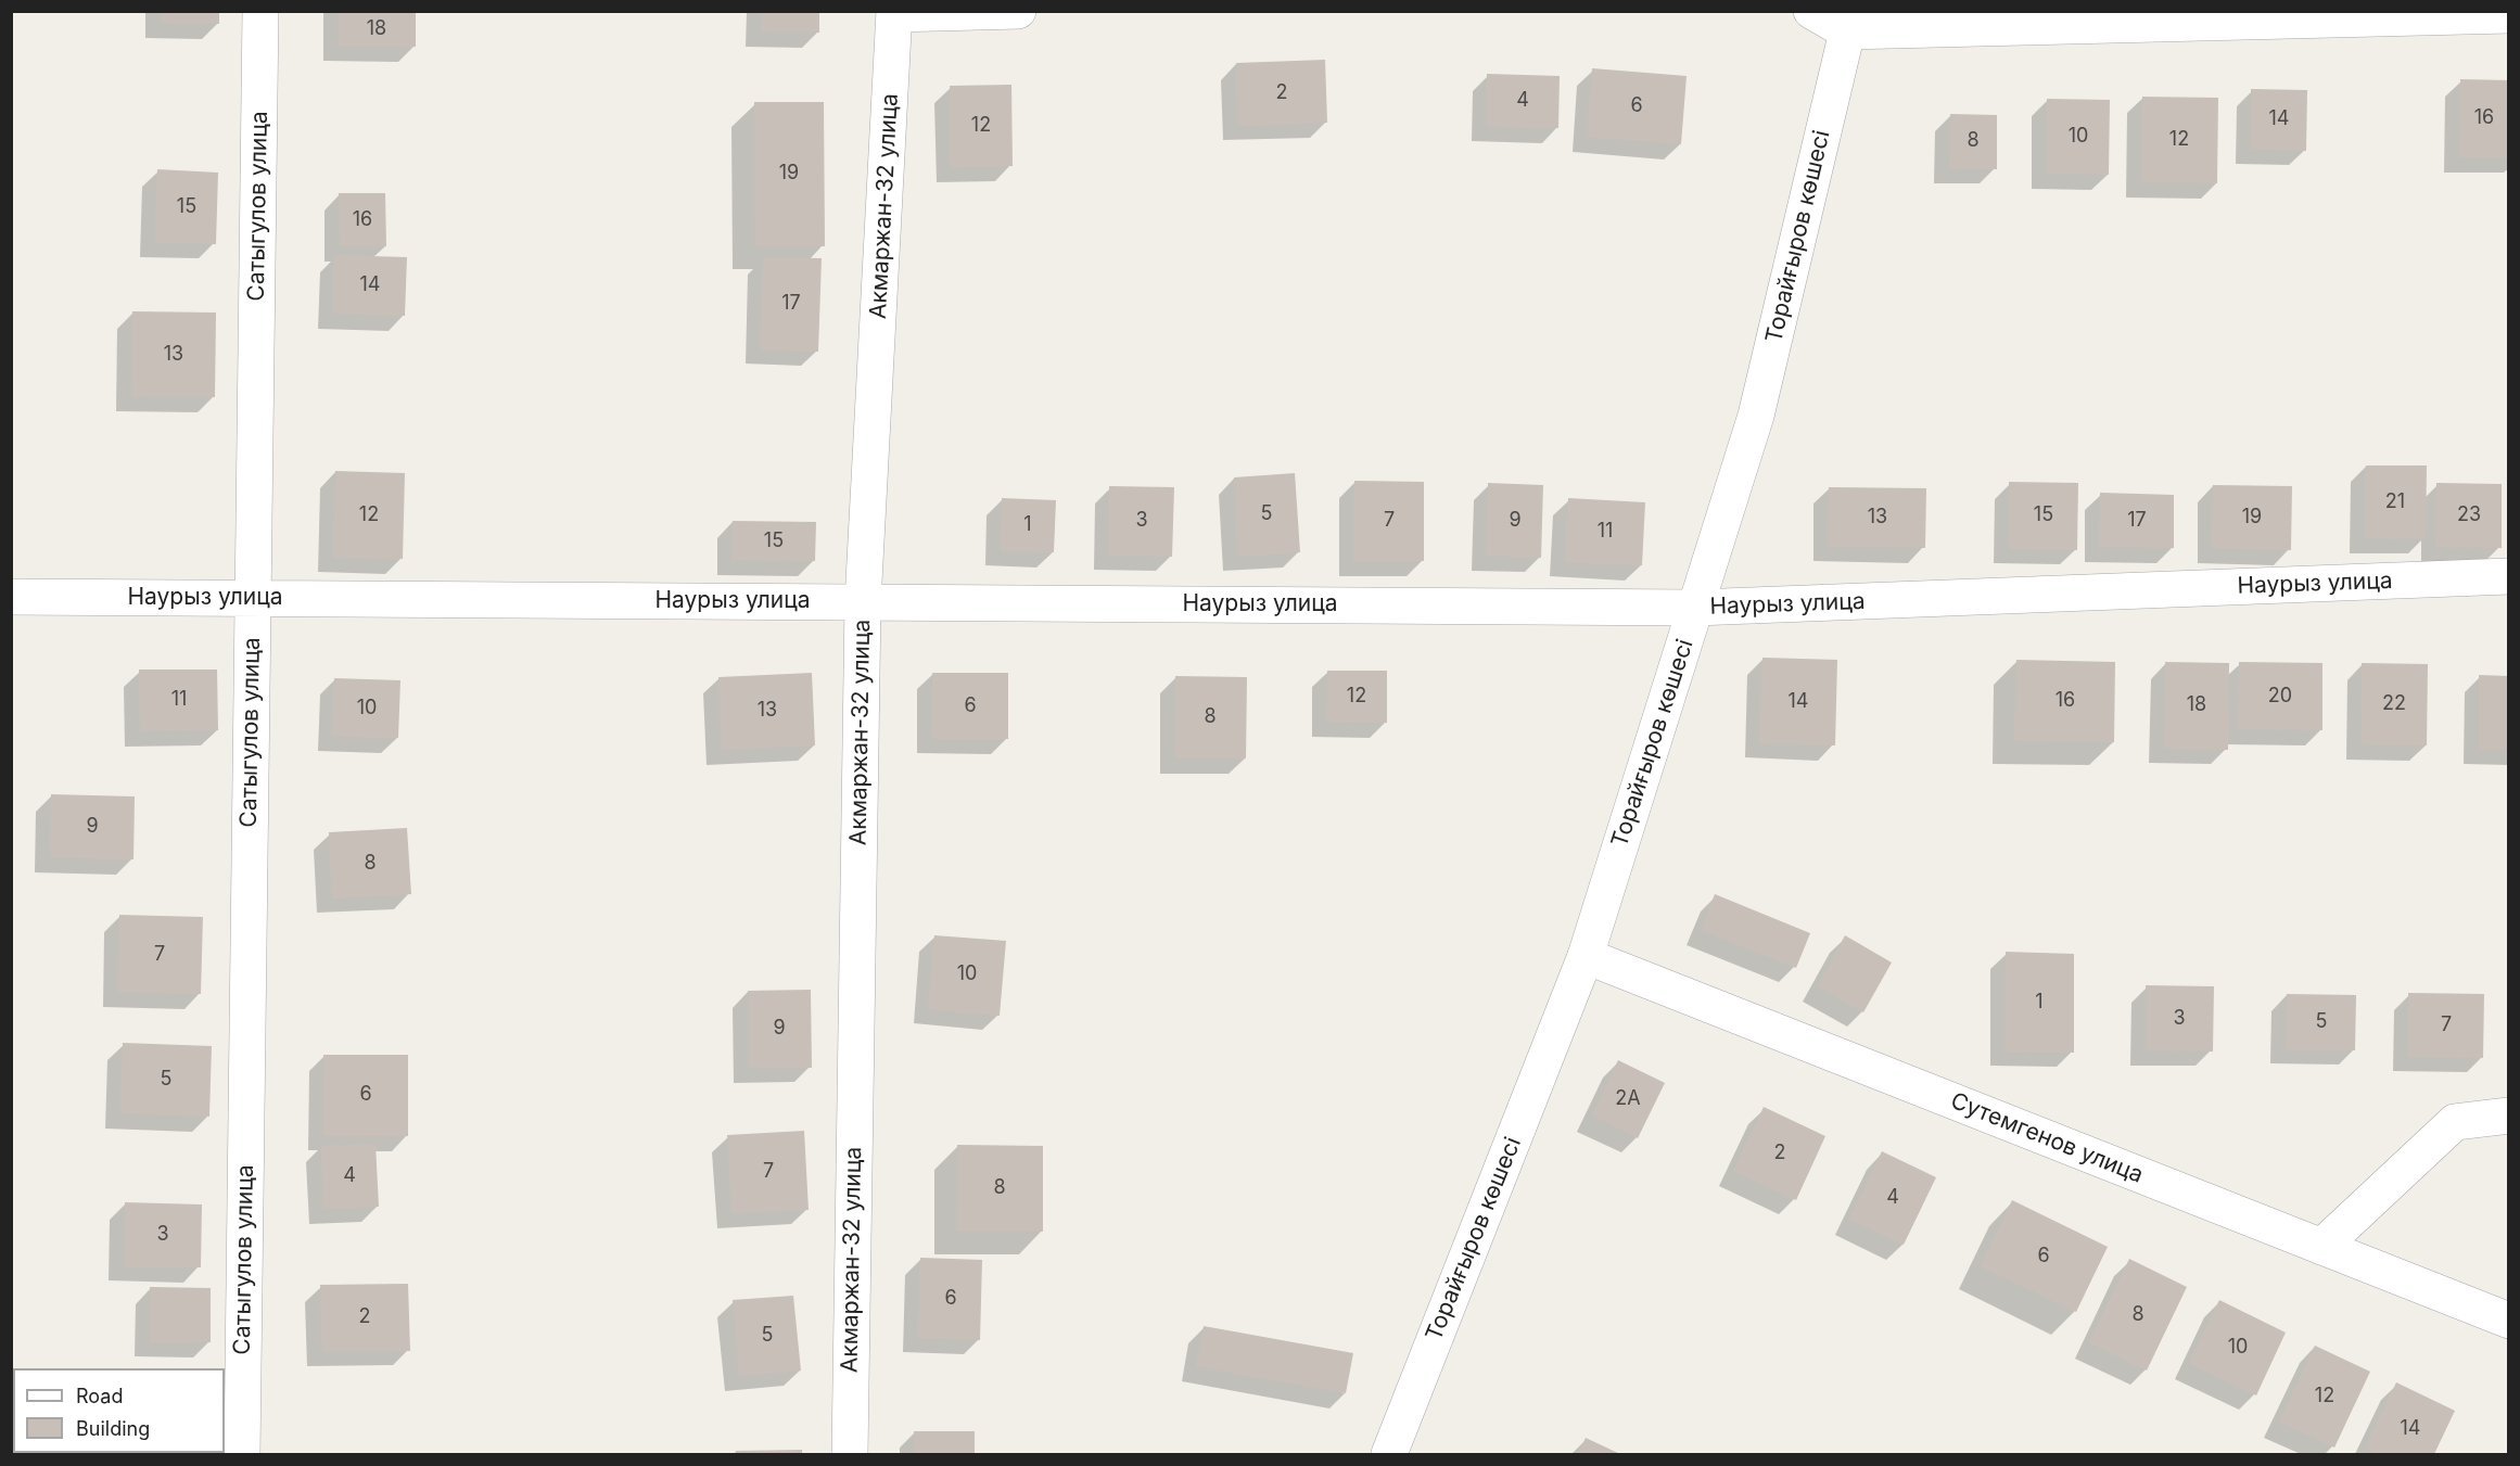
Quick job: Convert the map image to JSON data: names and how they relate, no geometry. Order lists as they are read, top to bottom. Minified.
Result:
{"streets":{"street":["Сатыгулов улица","Акмаржан-32 улица","Торайғыров көшесі","Наурыз улица","Сутемгенов улица"]},"crossings":[["Сатыгулов улица","Наурыз улица"],["Акмаржан-32 улица","Наурыз улица"],["Торайғыров көшесі","Наурыз улица"],["Торайғыров көшесі","Сутемгенов улица"]],"house_numbers":["18","2","4","6","16","14","12","10","12","8","19","15","16","14","17","13","21","5","12","15","23","13","19","3","7","9","17","1","11","15","12","20","11","16","14","22","18","6","10","13","8","9","8","7","10","1","3","5","7","9","5","6","2А","2","7","4","8","4","3","6","6","8","2","5","10","12","14"],"legend":["Road","Building"]}
